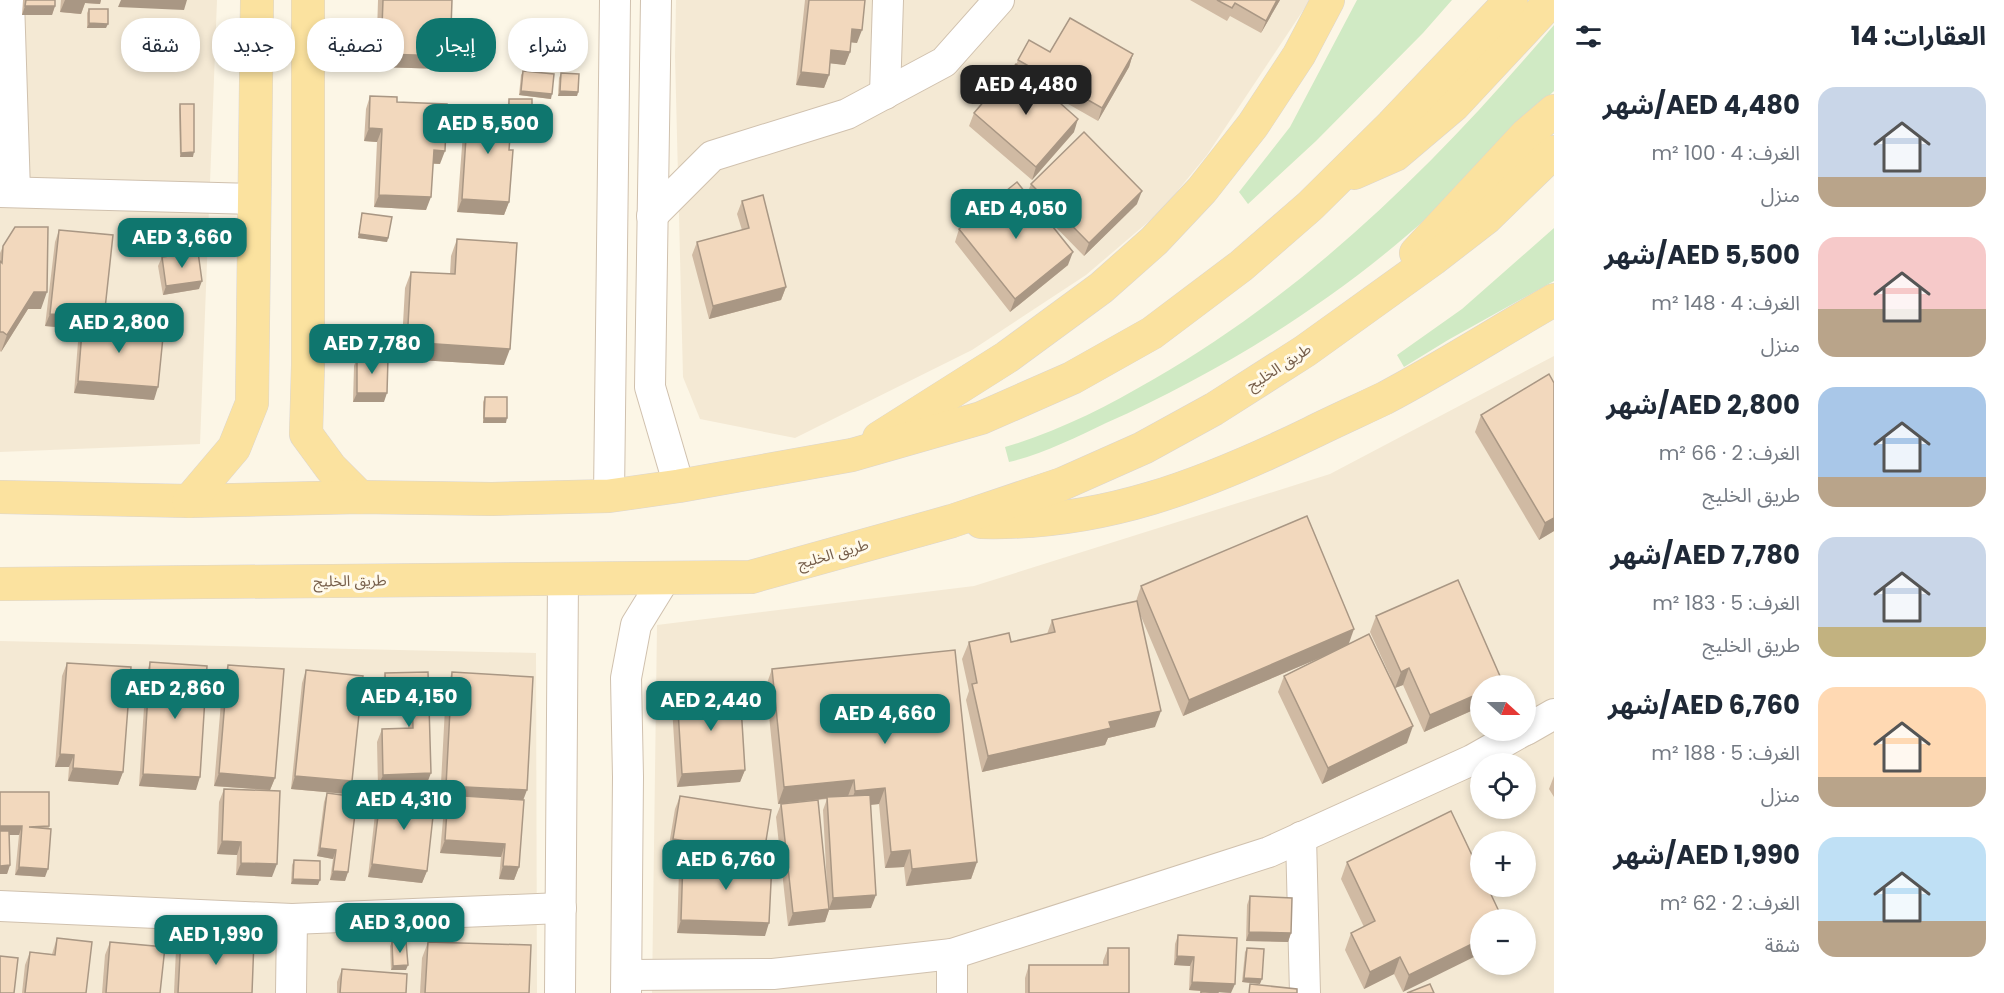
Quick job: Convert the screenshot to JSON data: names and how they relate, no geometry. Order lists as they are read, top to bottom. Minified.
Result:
{"streets":{"main road":["طريق الخليج"]},"north":"right","page":{"heading":"العقارات: 14","chip":["شراء","إيجار","تصفية","جديد","شقة"],"price":["AED 4,480","AED 5,500","AED 4,050","AED 3,660","AED 2,800","AED 7,780","AED 2,860","AED 4,150","AED 2,440","AED 4,660","AED 4,310","AED 6,760","AED 3,000","AED 1,990"],"list":[{"name":"AED 4,480/شهر","note":"الغرف: 4 · 100 m² · منزل"},{"name":"AED 5,500/شهر","note":"الغرف: 4 · 148 m² · منزل"},{"name":"AED 2,800/شهر","note":"الغرف: 2 · 66 m² · طريق الخليج"},{"name":"AED 7,780/شهر","note":"الغرف: 5 · 183 m² · طريق الخليج"},{"name":"AED 6,760/شهر","note":"الغرف: 5 · 188 m² · منزل"},{"name":"AED 1,990/شهر","note":"الغرف: 2 · 62 m² · شقة"}],"map_buttons":["+","−"]}}
